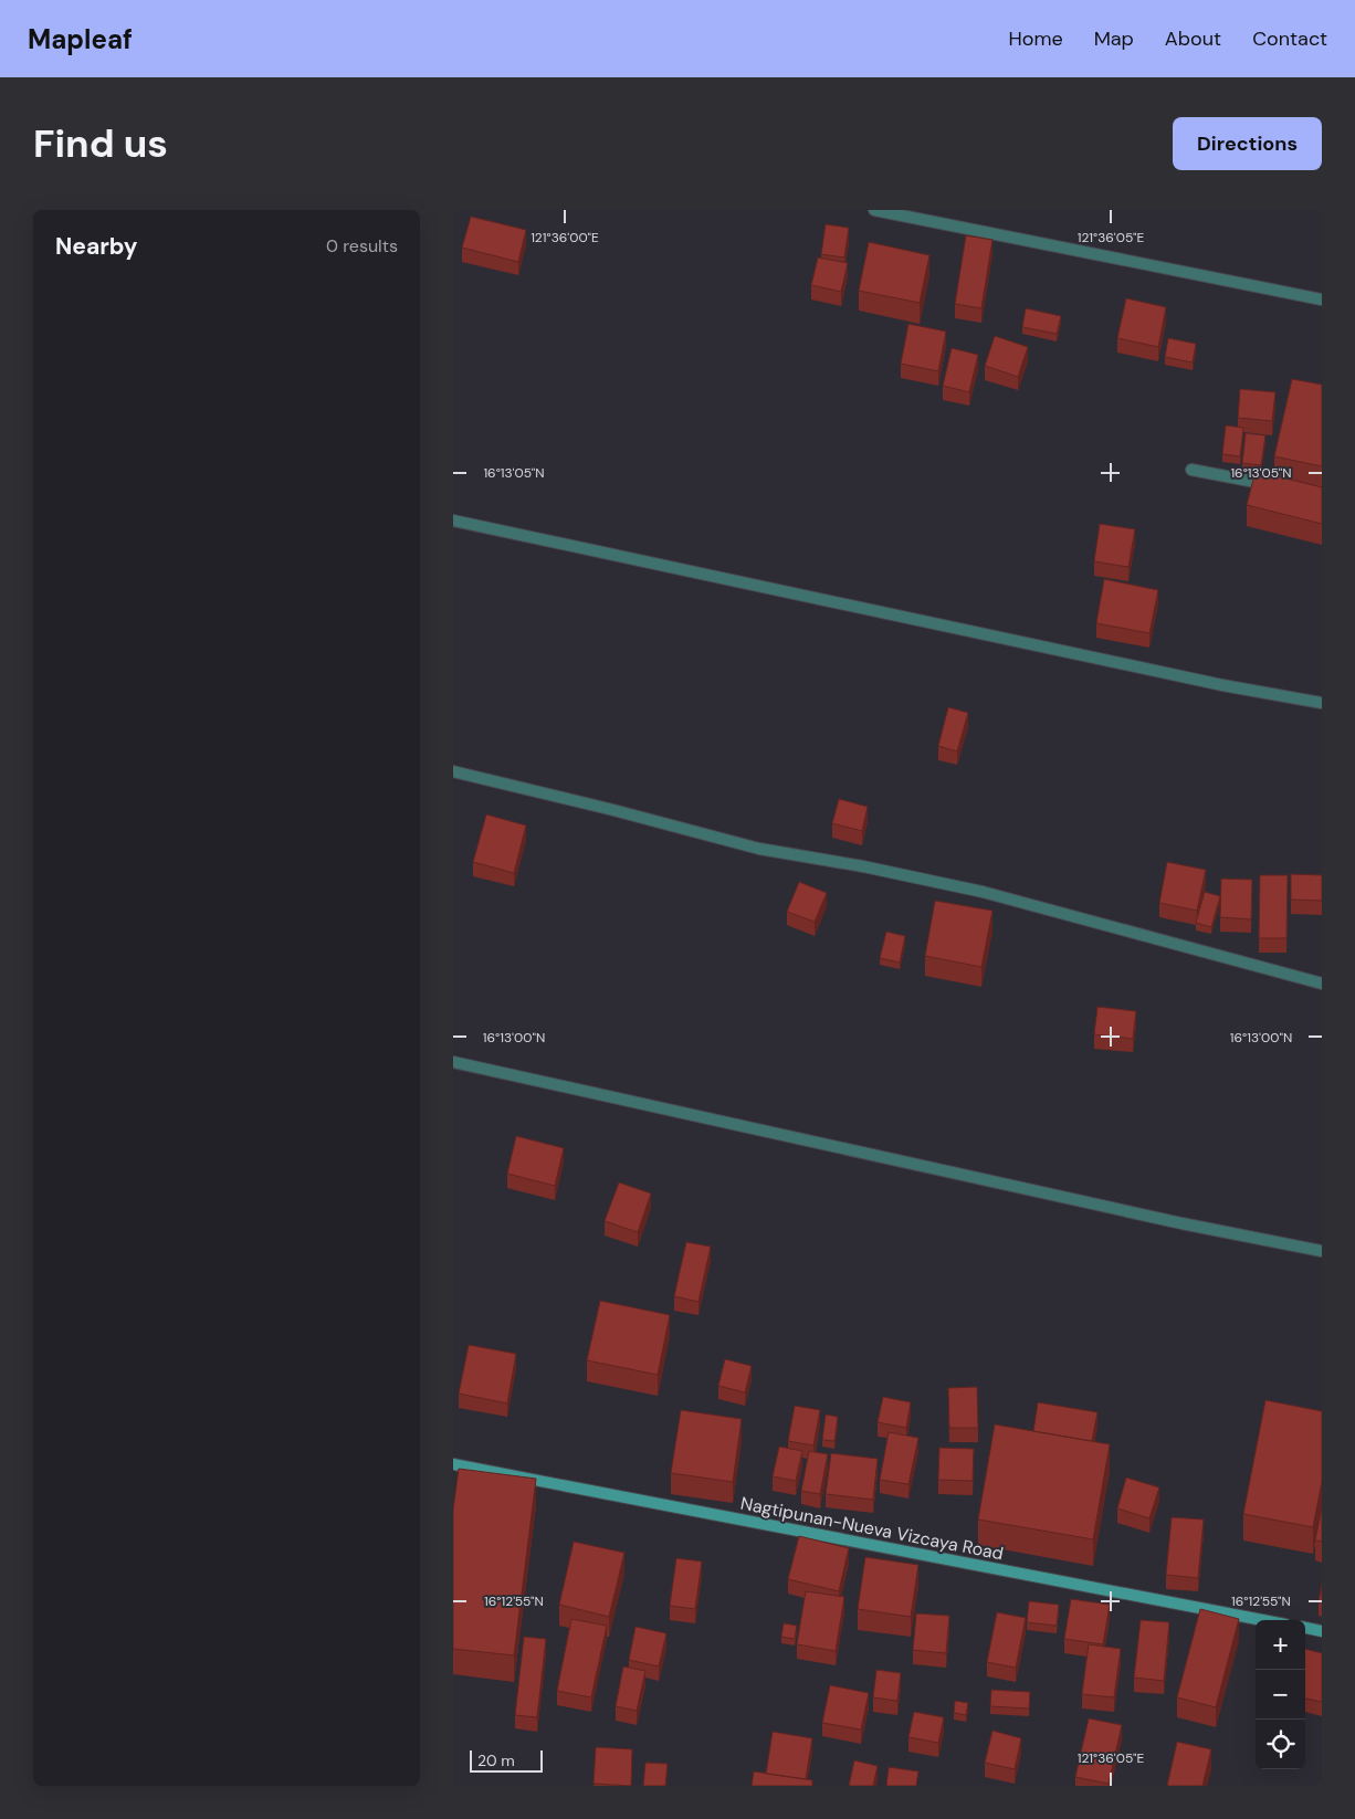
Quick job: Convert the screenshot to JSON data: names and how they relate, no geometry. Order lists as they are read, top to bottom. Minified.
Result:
{"streets":{"main road":["Nagtipunan-Nueva Vizcaya Road"]},"scale_bar":"20 m","page":{"header":"Mapleaf","nav":["Home","Map","About","Contact"],"buttons":"Directions","title":"Find us","heading":["Nearby","0 results"],"map_buttons":["+","−"],"scale":"20 m"},"coordinates":["121°36'00\"E","121°36'05\"E","16°13'05\"N","16°13'00\"N","16°12'55\"N"]}
